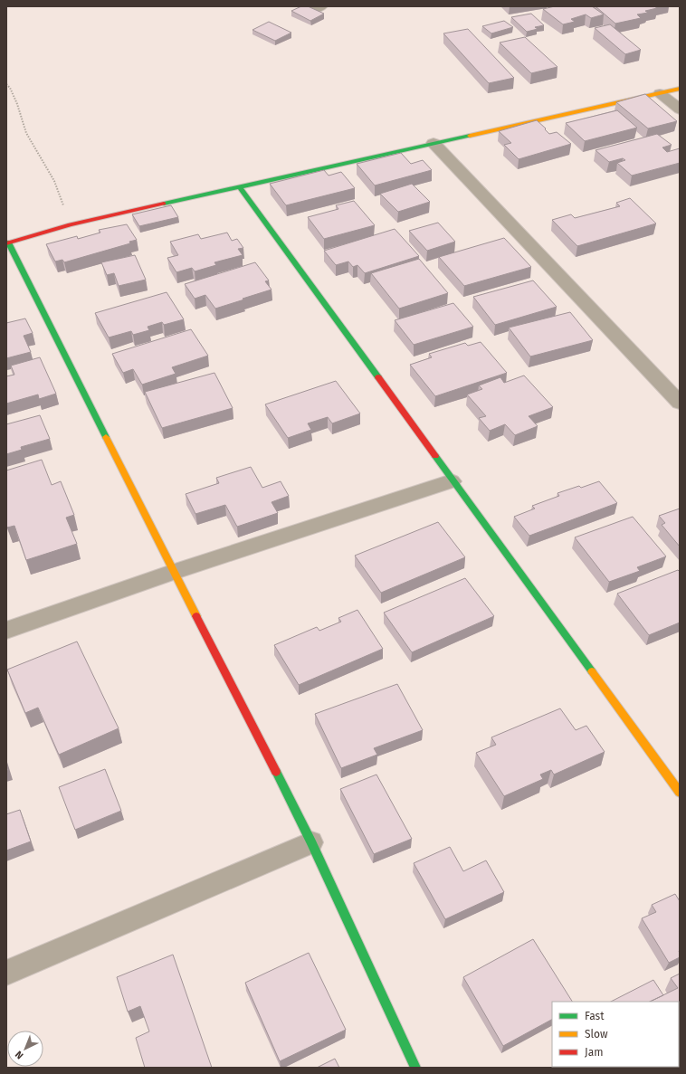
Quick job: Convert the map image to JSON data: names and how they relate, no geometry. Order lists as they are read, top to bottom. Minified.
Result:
{"legend":["Fast","Slow","Jam"],"north":"bottom left"}
